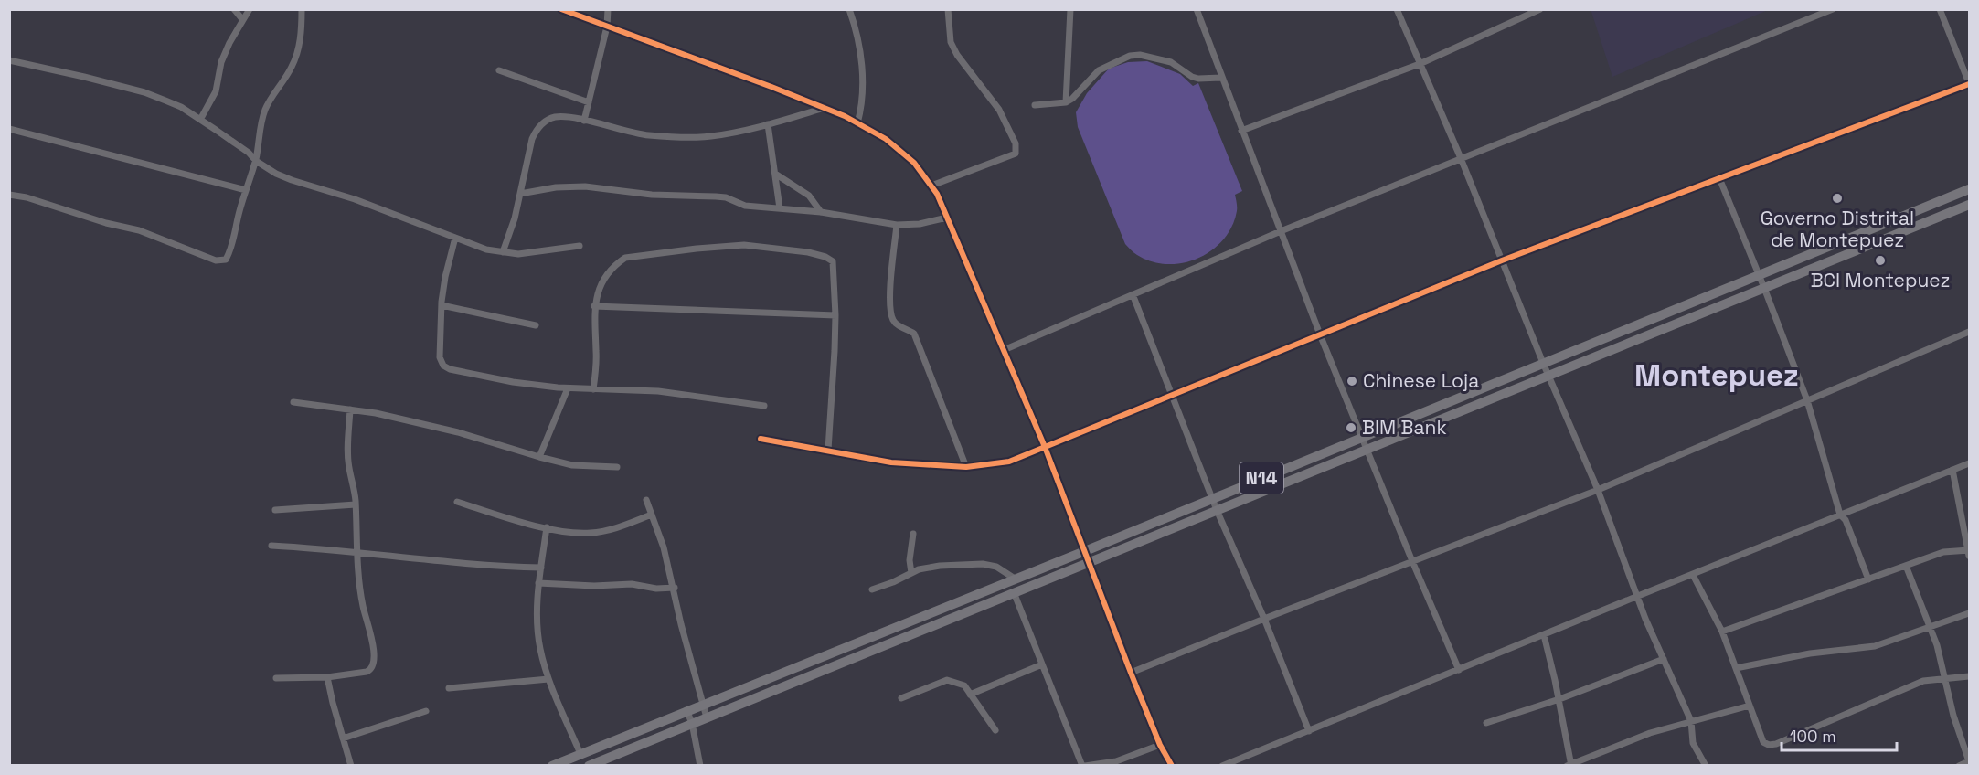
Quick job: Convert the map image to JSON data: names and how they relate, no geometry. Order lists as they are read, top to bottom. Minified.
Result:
{"streets":{"main road":["N14"]},"districts":["Montepuez"],"places":["Governo Distrital de Montepuez","BCI Montepuez","Chinese Loja","BIM Bank"],"scale_bar":"100 m"}
